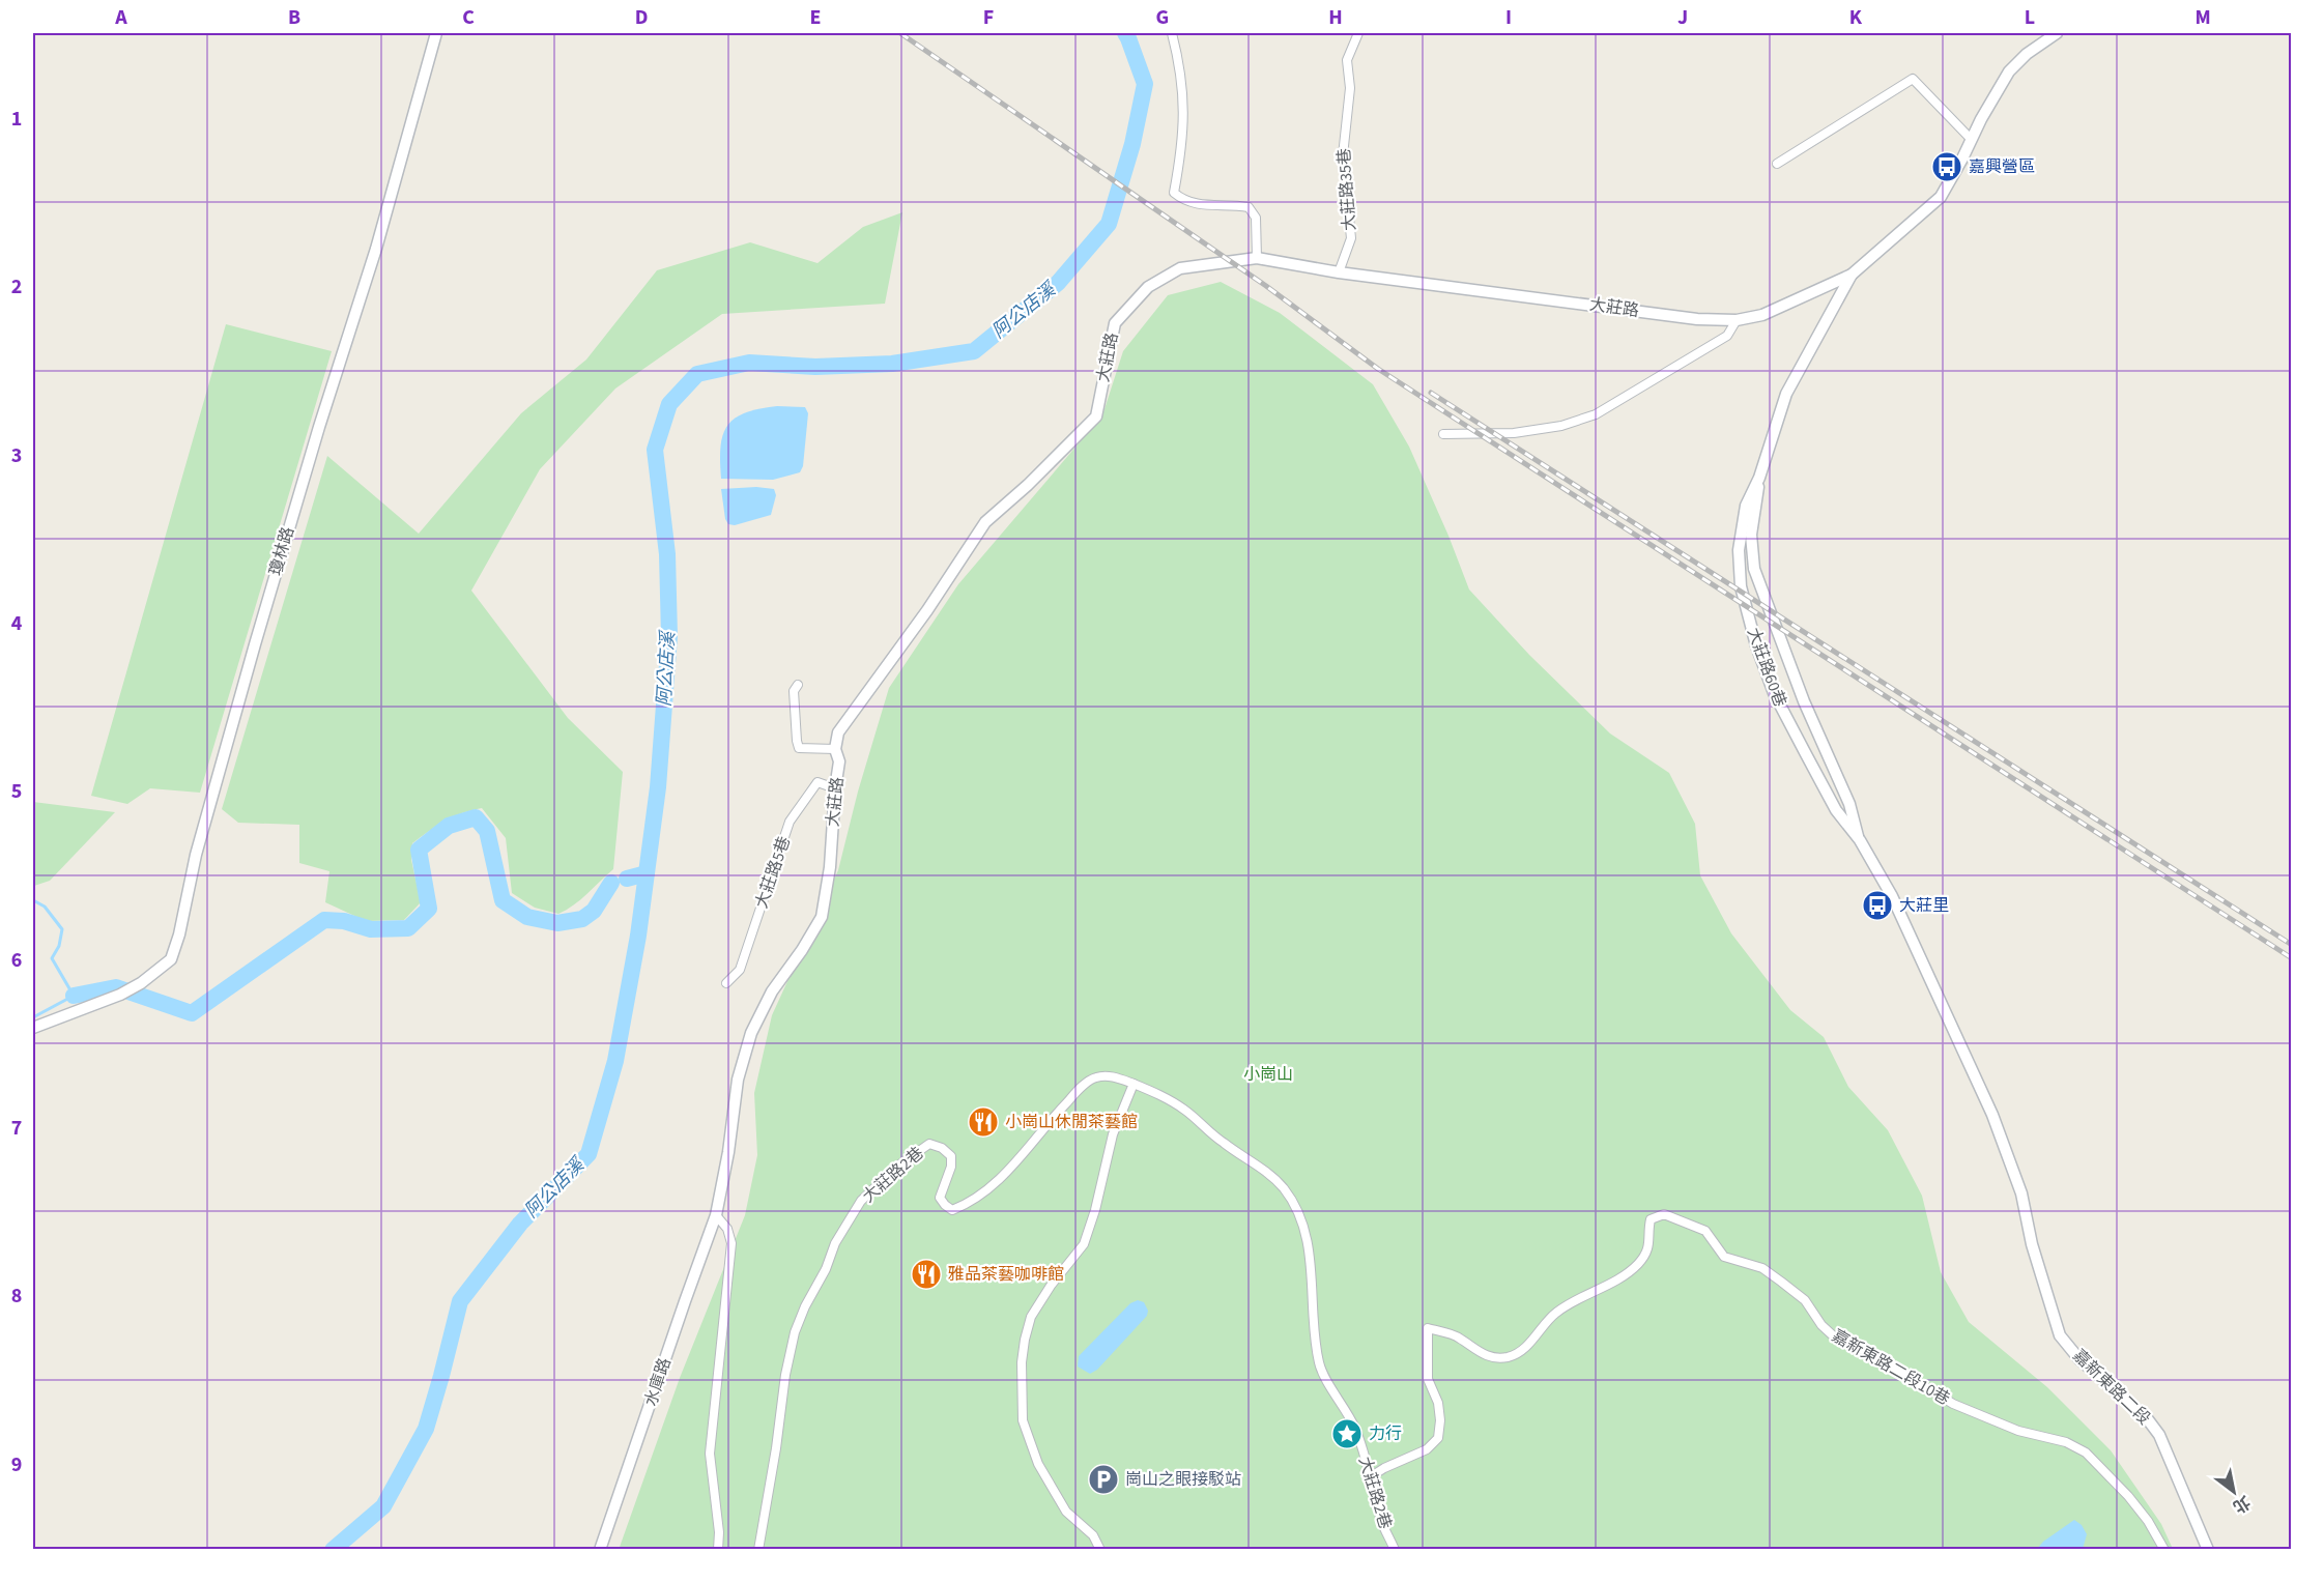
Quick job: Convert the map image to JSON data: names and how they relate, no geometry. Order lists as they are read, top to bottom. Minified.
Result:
{"streets":{"street":["大莊路35巷","大莊路","瓊林路","大莊路60巷","大莊路5巷","大莊路2巷","嘉新東路二段10巷","水庫路","嘉新東路二段"]},"crossings":[["大莊路35巷","大莊路"],["大莊路","大莊路60巷"],["大莊路","大莊路5巷"],["大莊路","水庫路"],["大莊路60巷","嘉新東路二段"],["大莊路2巷","嘉新東路二段10巷"]],"water":["阿公店溪"],"parks":["小崗山"],"places":{"bus stop":["嘉興營區","大莊里"],"restaurant":["小崗山休閒茶藝館","雅品茶藝咖啡館"],"place":["力行"],"parking":["崗山之眼接駁站"]},"north":"bottom right","grid":{"columns":["A","B","C","D","E","F","G","H","I","J","K","L","M"],"rows":["1","2","3","4","5","6","7","8","9"]}}
